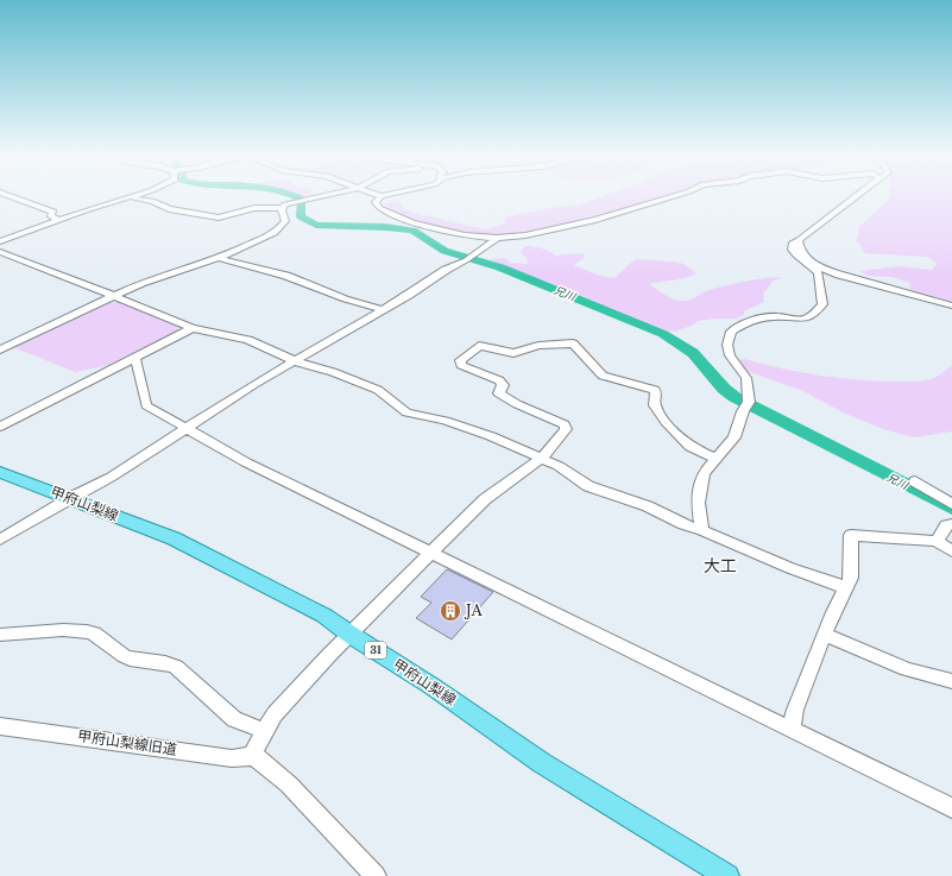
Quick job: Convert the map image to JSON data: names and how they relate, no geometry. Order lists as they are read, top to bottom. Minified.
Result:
{"streets":{"main road":["甲府山梨線","31"],"street":["甲府山梨線旧道"]},"districts":["大工"],"water":["兄川"],"places":{"building":["JA"]}}
